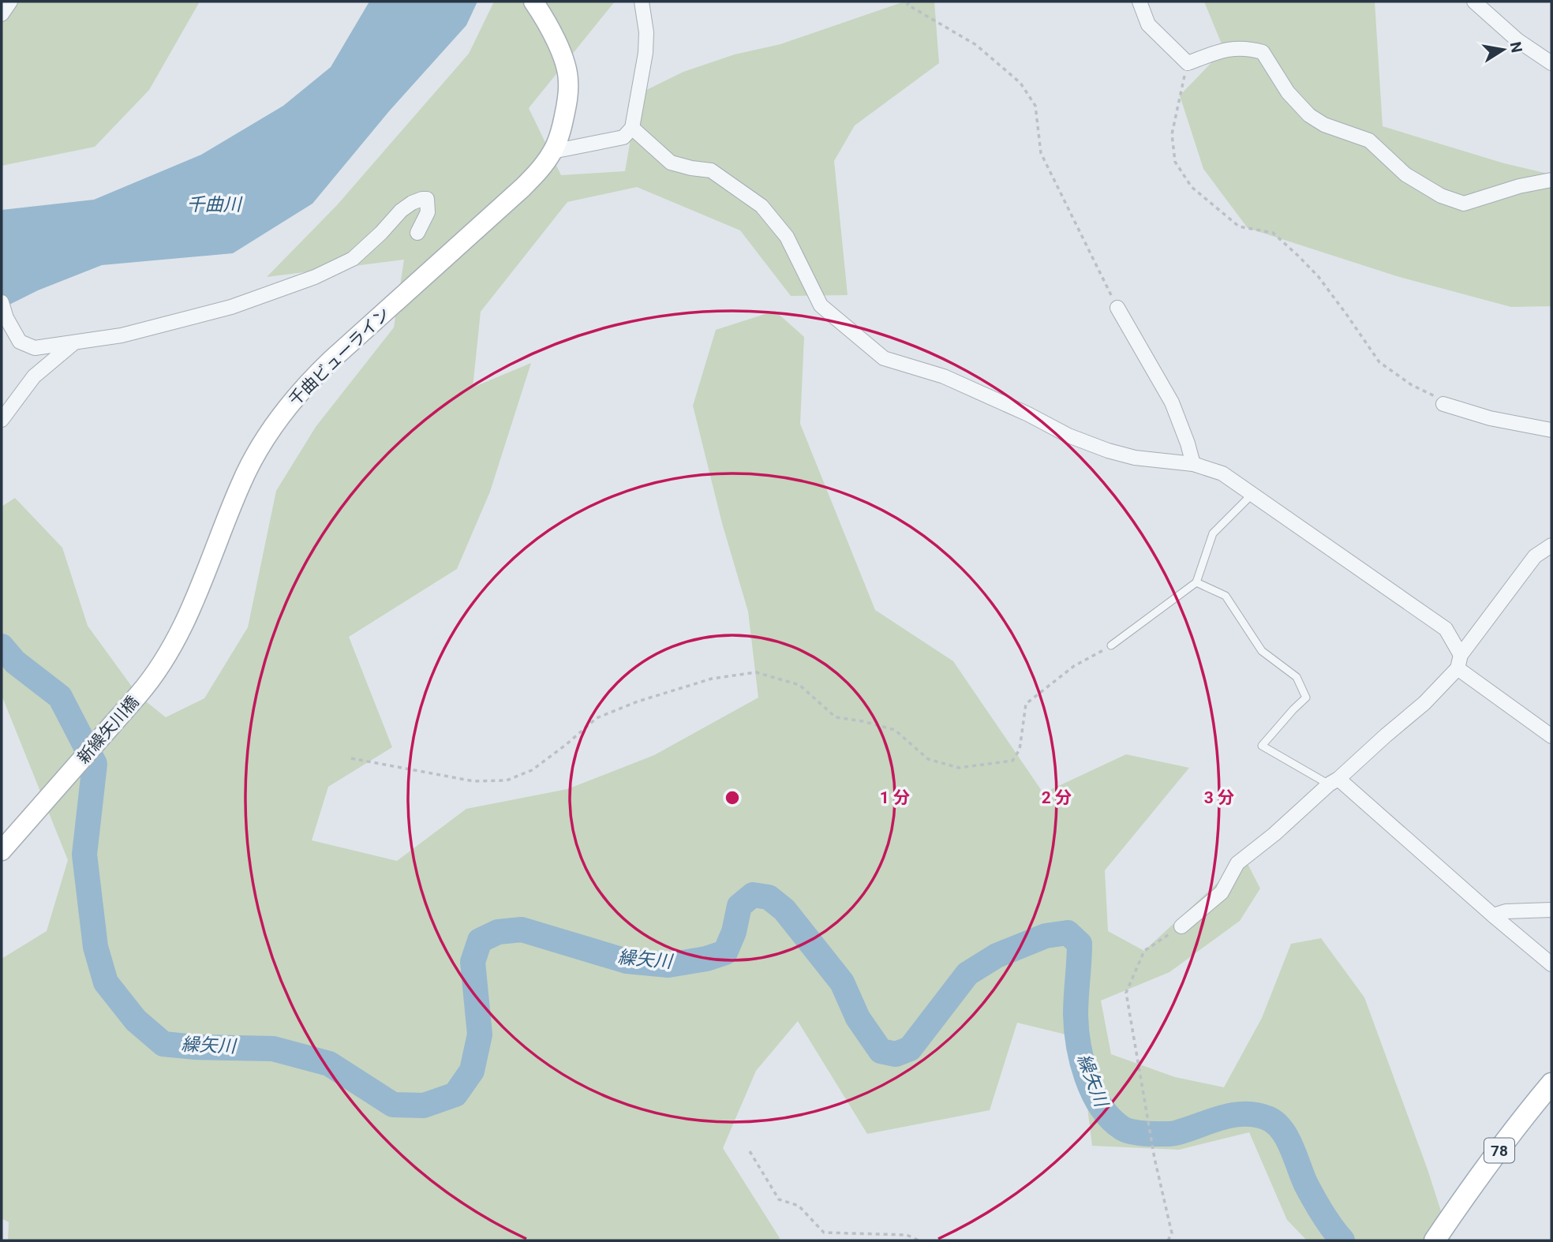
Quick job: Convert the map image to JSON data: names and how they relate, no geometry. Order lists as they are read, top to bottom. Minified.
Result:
{"streets":{"main road":["78"],"street":["千曲ビューライン","新繰矢川橋"]},"crossings":[["千曲ビューライン","新繰矢川橋"]],"water":["千曲川","繰矢川"],"north":"right","rings":["1 分","2 分","3 分"]}
